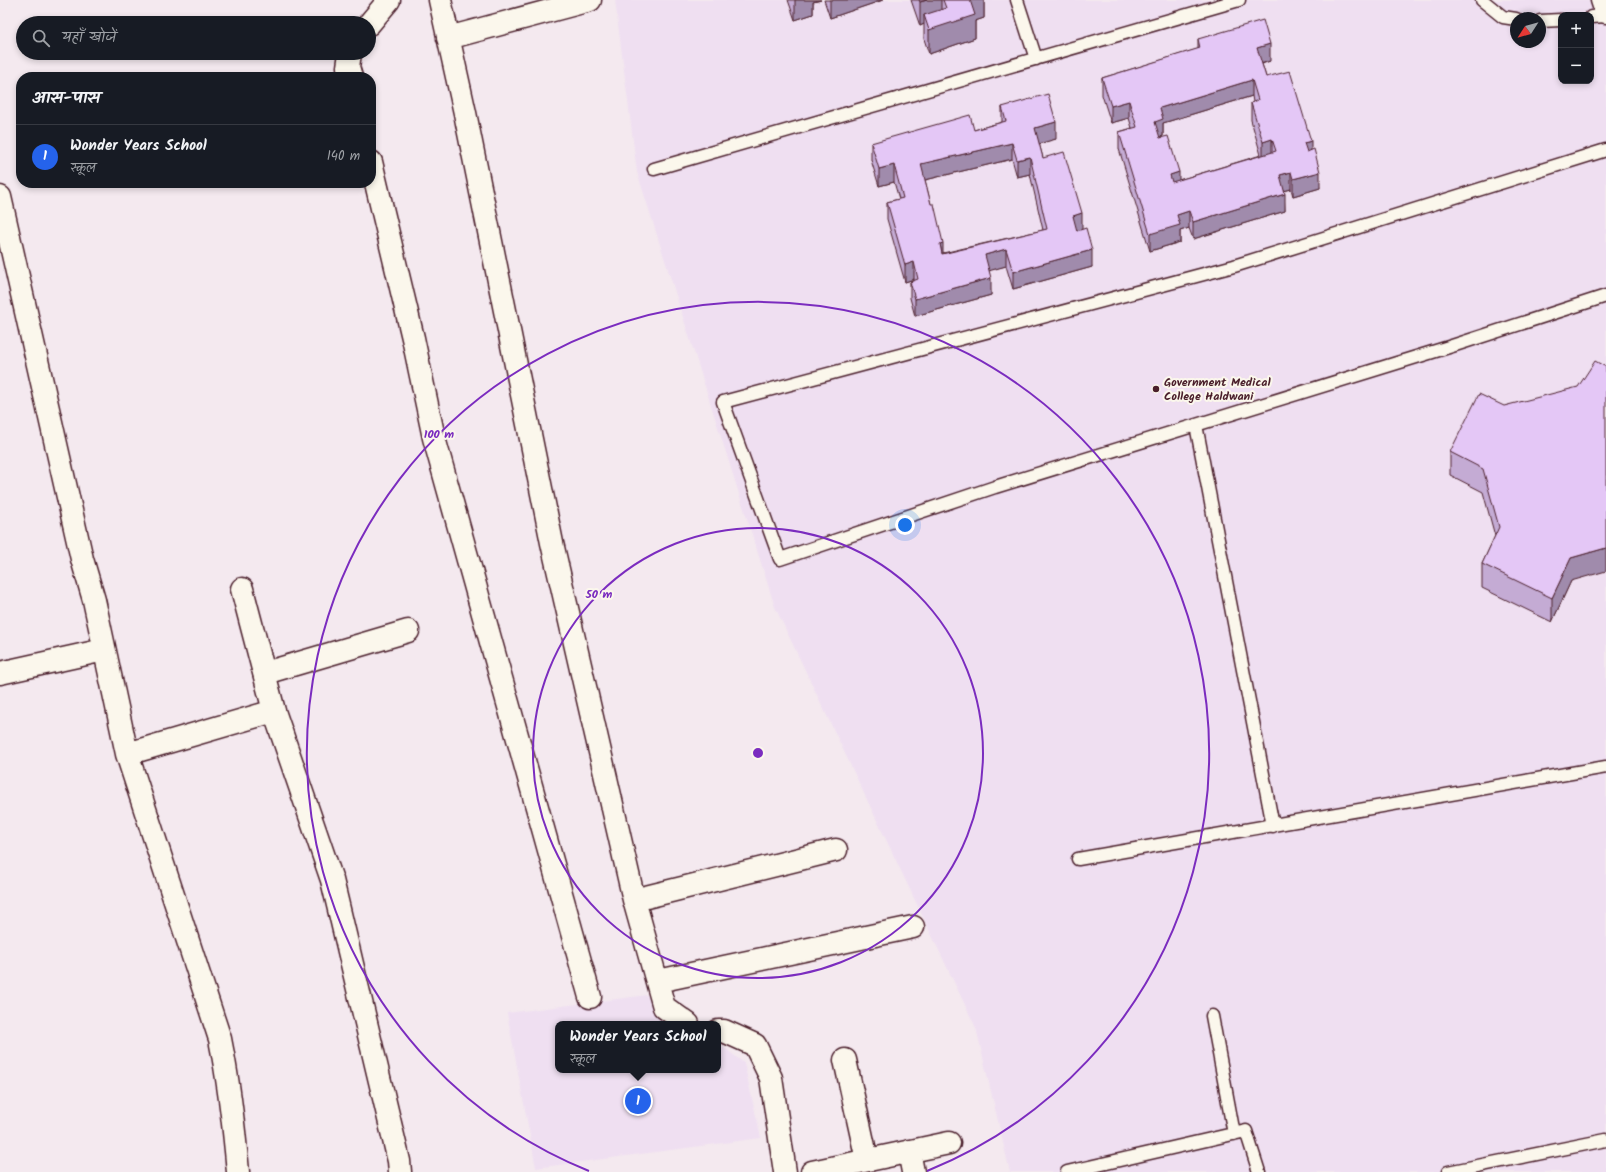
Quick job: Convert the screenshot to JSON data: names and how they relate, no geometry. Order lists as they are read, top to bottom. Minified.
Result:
{"places":["Government Medical College Haldwani"],"north":"bottom left","page":{"map_buttons":["+","−"],"search":"यहाँ खोजें","heading":"आस-पास","list":[{"mark":"1","name":"Wonder Years School","note":"स्कूल","value":"140 m"}],"popup":["Wonder Years School","स्कूल"],"pins":"1"},"rings":["100 m","50 m"]}
